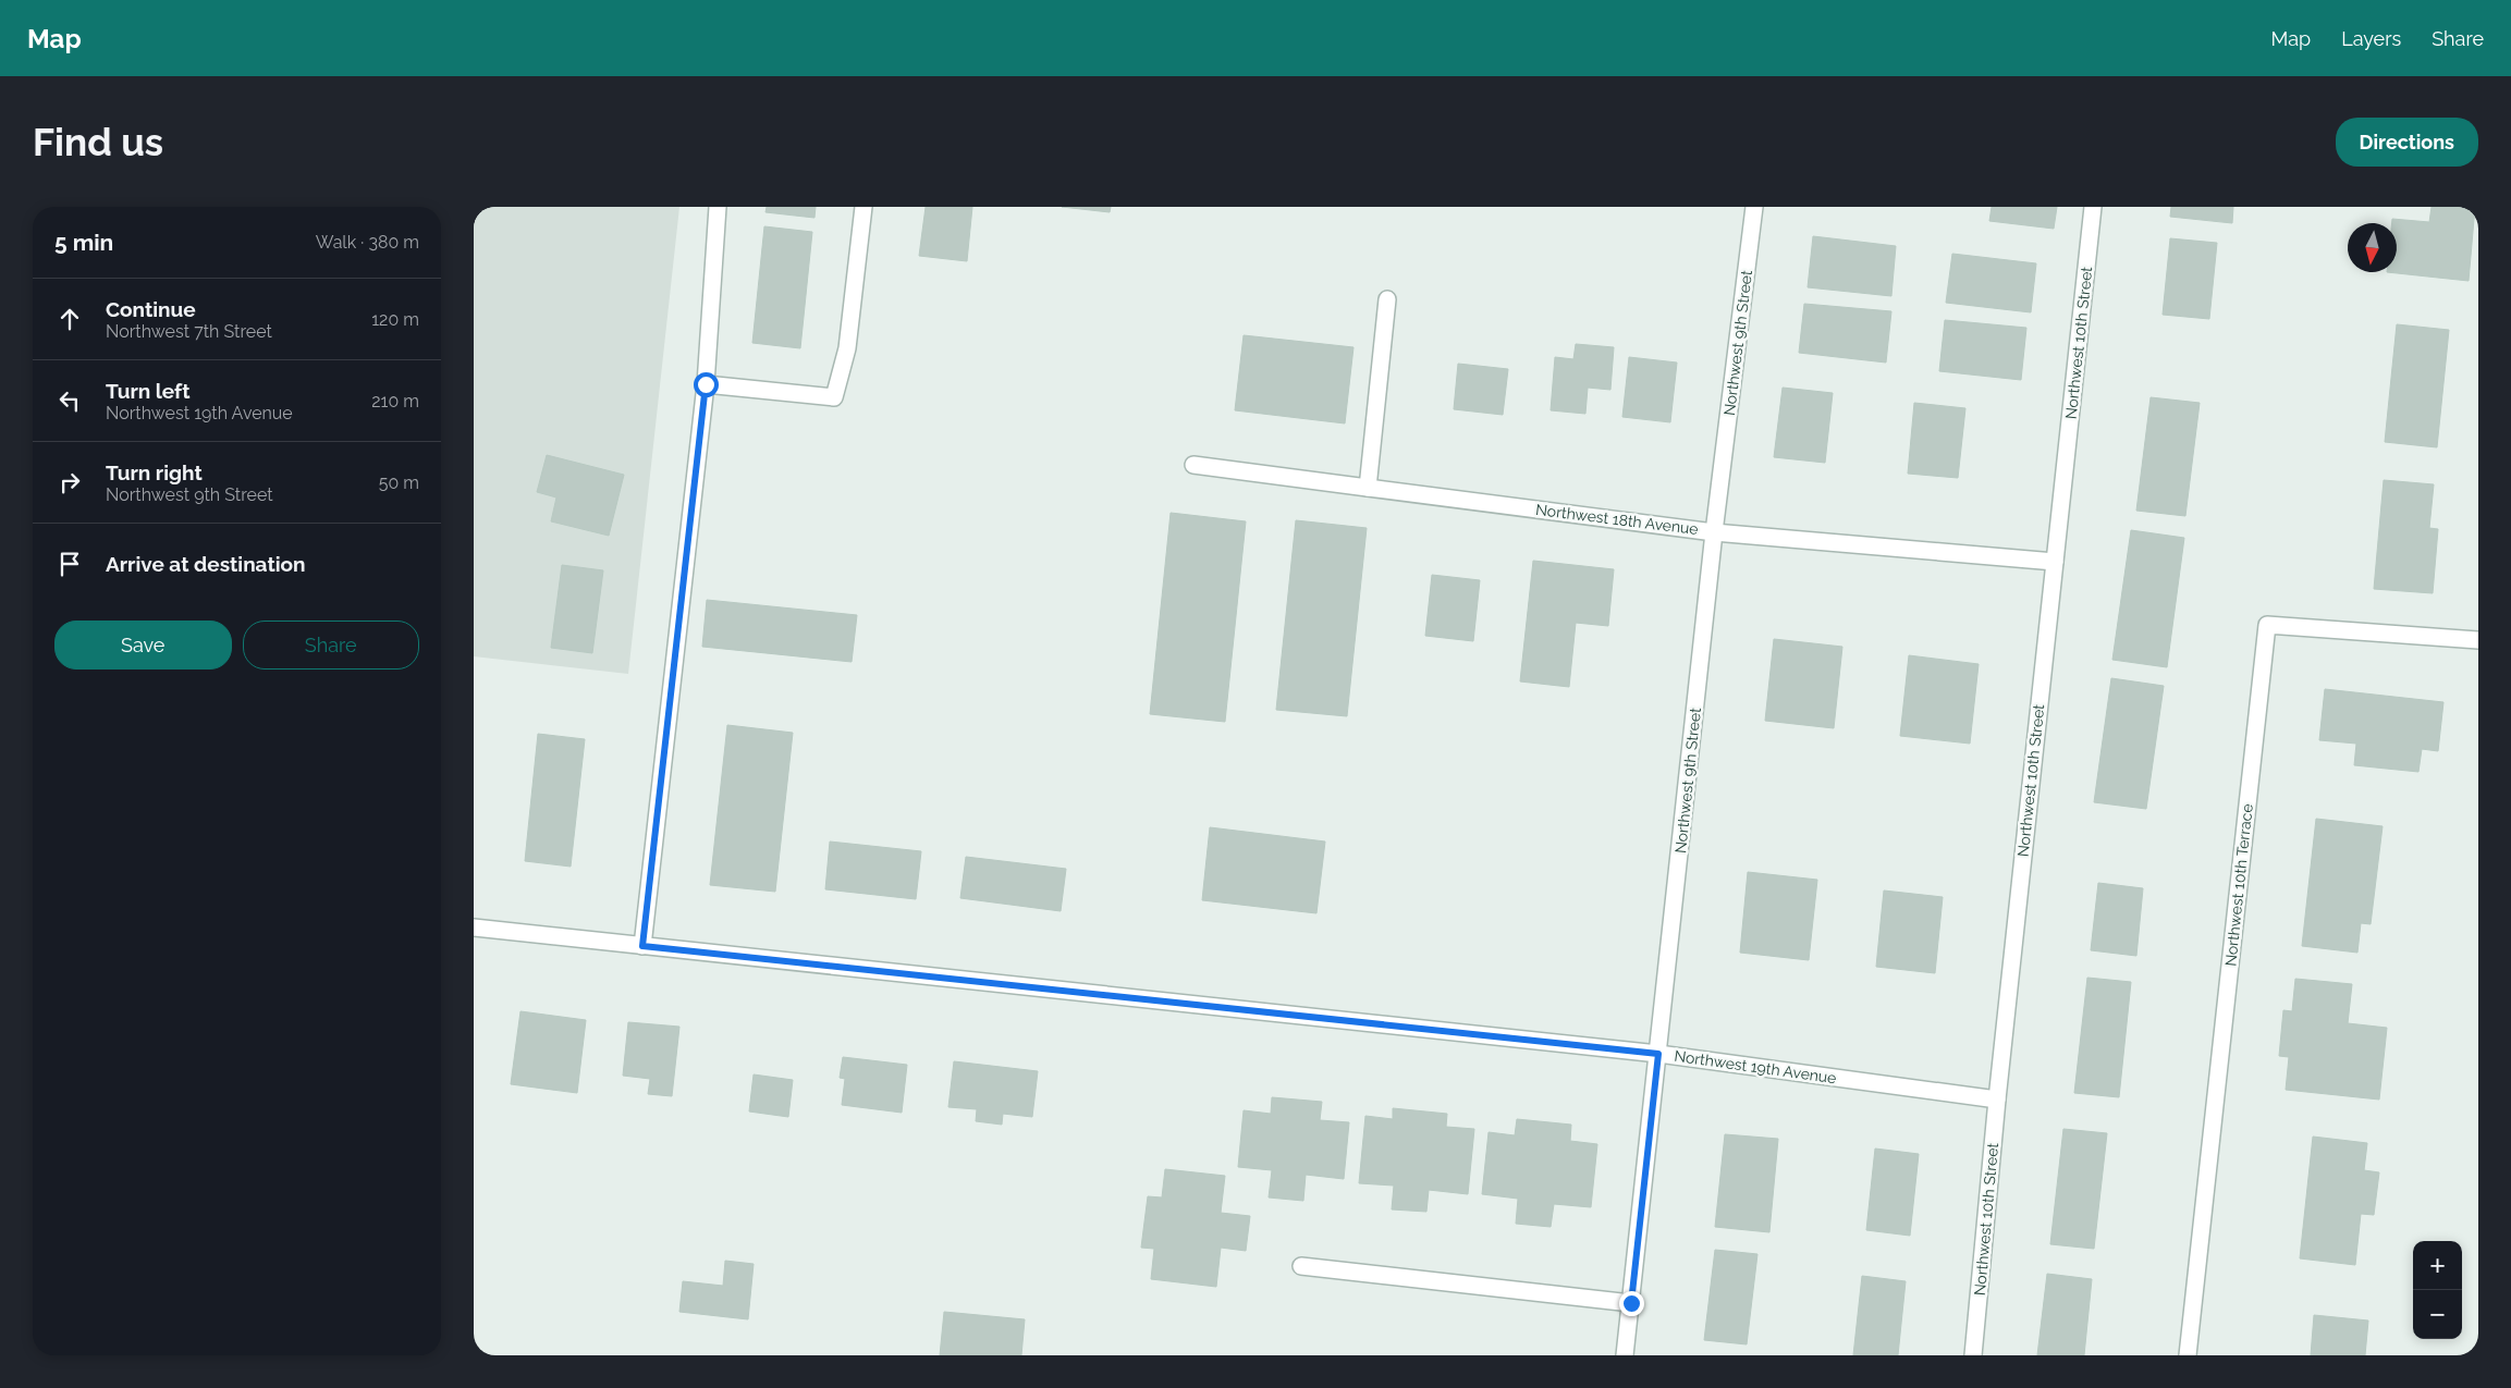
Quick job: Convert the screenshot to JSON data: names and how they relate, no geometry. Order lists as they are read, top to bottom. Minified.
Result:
{"streets":{"street":["Northwest 9th Street","Northwest 10th Street","Northwest 18th Avenue","Northwest 10th Terrace","Northwest 19th Avenue"]},"crossings":[["Northwest 9th Street","Northwest 18th Avenue"],["Northwest 9th Street","Northwest 19th Avenue"],["Northwest 10th Street","Northwest 18th Avenue"],["Northwest 10th Street","Northwest 19th Avenue"]],"north":"bottom","page":{"header":"Map","nav":["Map","Layers","Share"],"buttons":["Directions",["Save","Share"]],"title":"Find us","heading":["5 min","Walk · 380 m"],"list":[["Continue","Northwest 7th Street","120 m"],["Turn left","Northwest 19th Avenue","210 m"],["Turn right","Northwest 9th Street","50 m"],"Arrive at destination"],"map_buttons":["+","−"]}}
